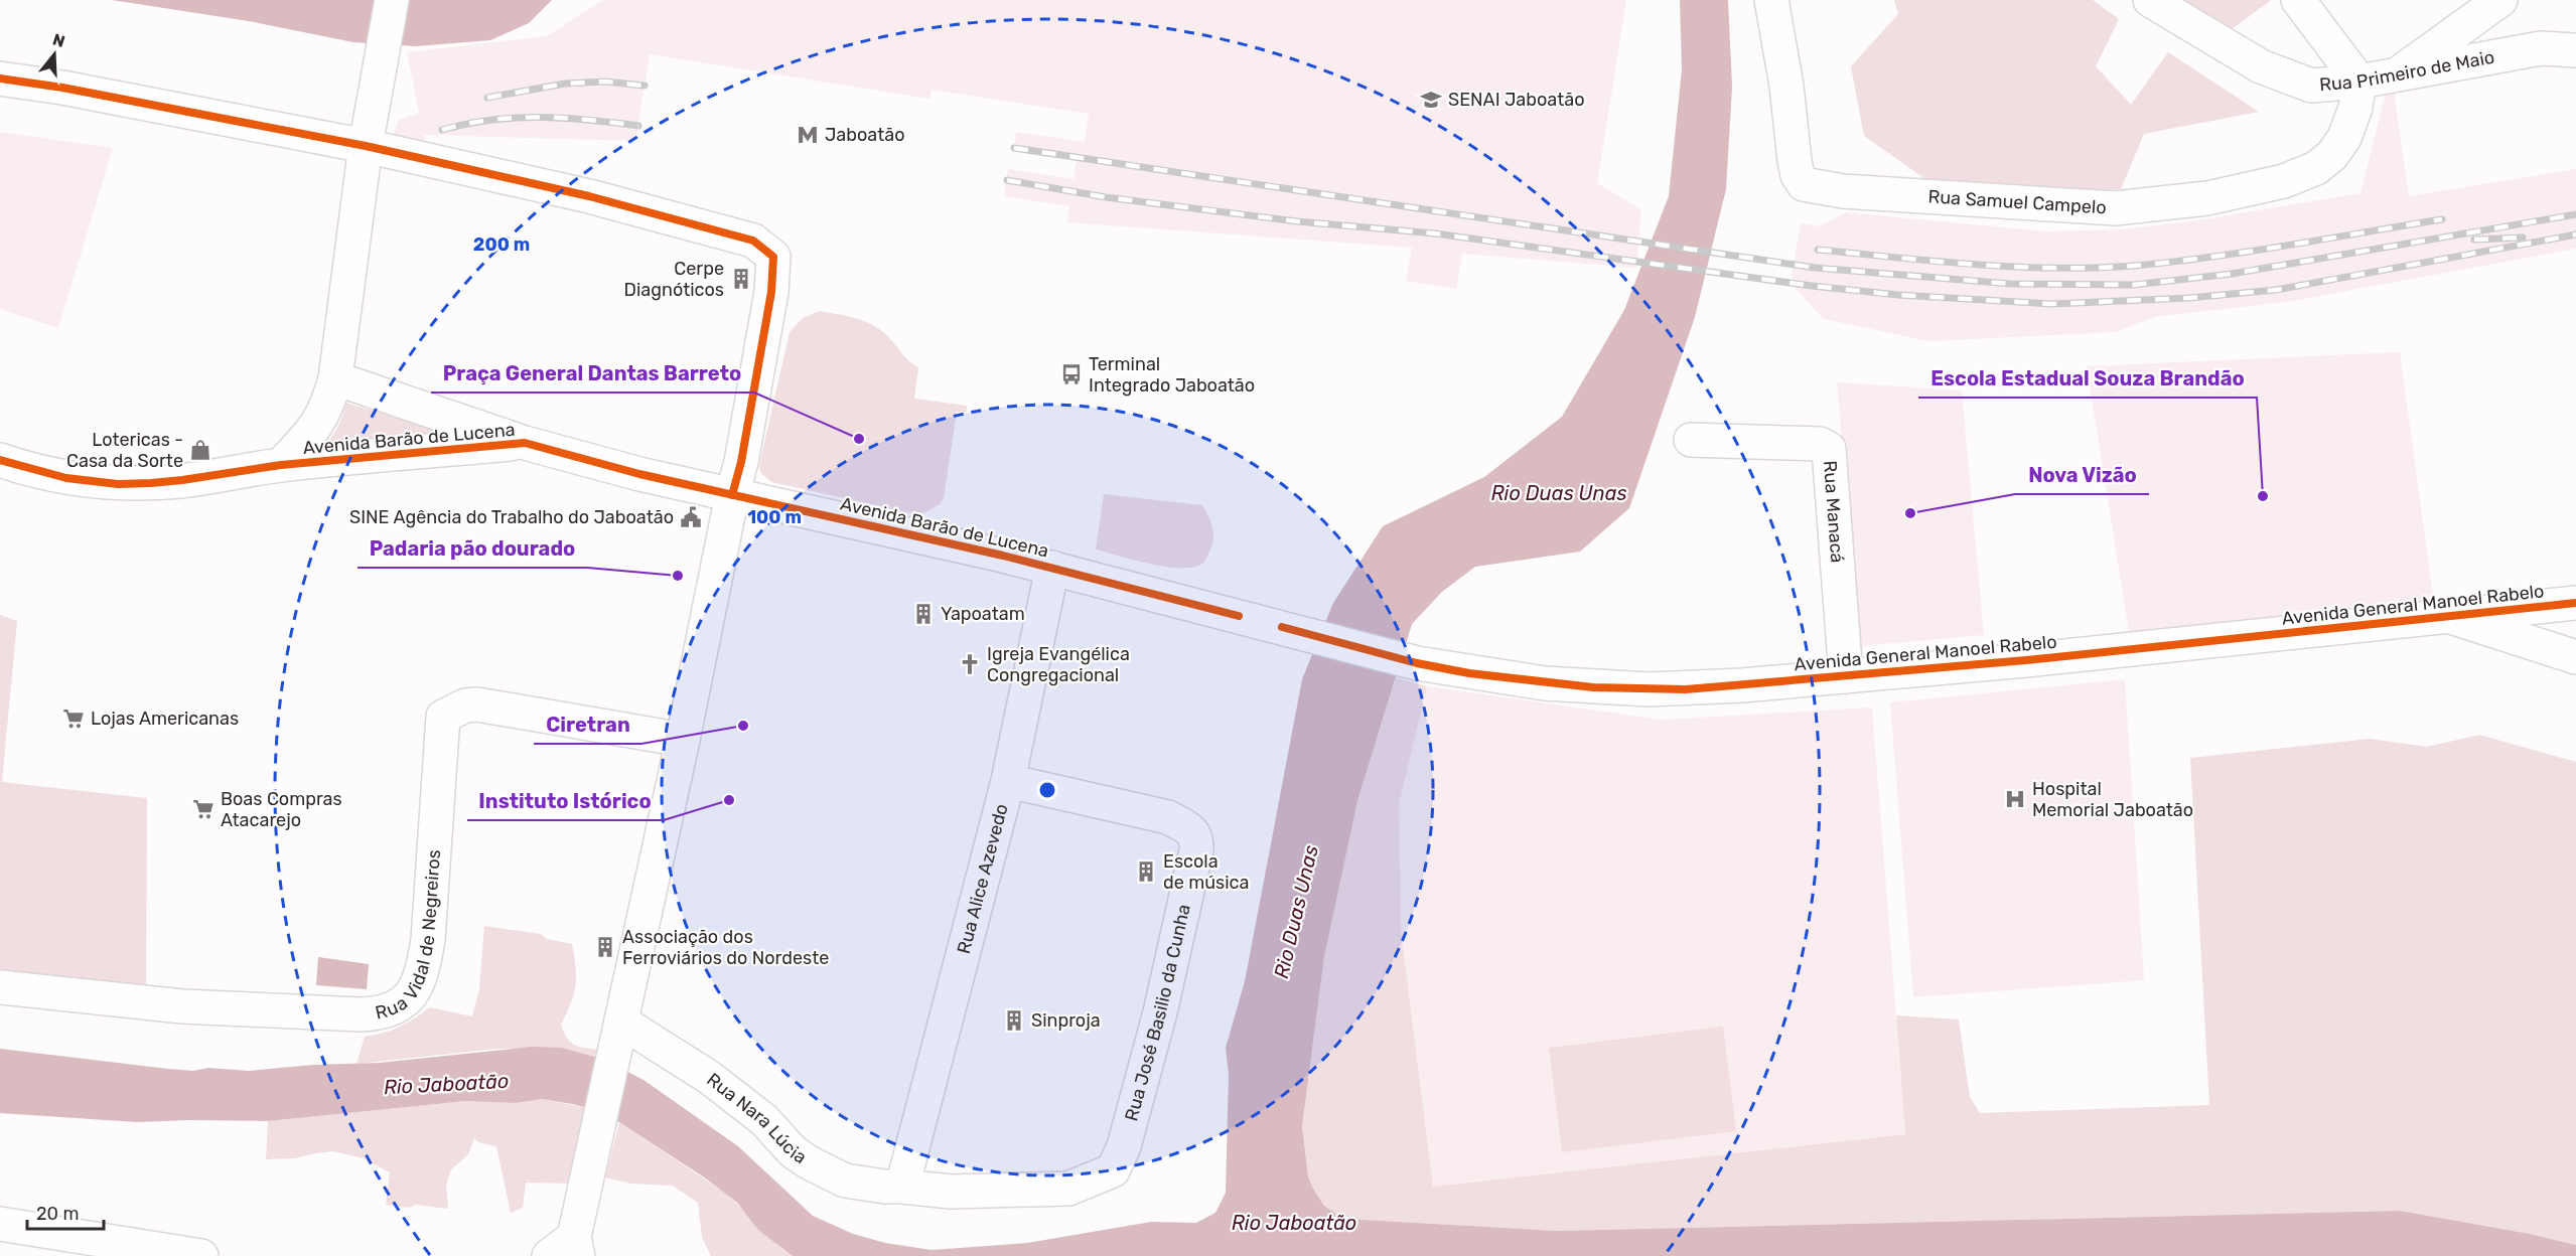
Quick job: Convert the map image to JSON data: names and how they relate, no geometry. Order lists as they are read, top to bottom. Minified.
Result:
{"streets":{"street":["Rua Primeiro de Maio","Rua Samuel Campelo","Avenida Barão de Lucena","Rua Manacá","Avenida General Manoel Rabelo","Rua Alice Azevedo","Rua Vidal de Negreiros","Rua José Basilio da Cunha","Rua Nara Lúcia"]},"crossings":[["Rua Primeiro de Maio","Rua Samuel Campelo"],["Avenida Barão de Lucena","Avenida General Manoel Rabelo"],["Avenida Barão de Lucena","Rua Alice Azevedo"],["Rua Manacá","Avenida General Manoel Rabelo"],["Rua Alice Azevedo","Rua José Basilio da Cunha"],["Rua Alice Azevedo","Rua Nara Lúcia"],["Rua José Basilio da Cunha","Rua Nara Lúcia"]],"water":["Rio Duas Unas","Rio Jaboatão"],"places":{"school or university":["SENAI Jaboatão"],"metro station":["Jaboatão"],"building":["Cerpe Diagnóticos","Yapoatam","Escola de música","Associação dos Ferroviários do Nordeste","Sinproja"],"bus stop":["Terminal Integrado Jaboatão"],"other":["Praça General Dantas Barreto","Escola Estadual Souza Brandão","Nova Vizão","Padaria pão dourado","Ciretran","Instituto Istórico"],"shop":["Lotericas - Casa da Sorte"],"public building":["SINE Agência do Trabalho do Jaboatão"],"church":["Igreja Evangélica Congregacional"],"supermarket":["Lojas Americanas","Boas Compras Atacarejo"],"hospital":["Hospital Memorial Jaboatão"]},"scale_bar":"20 m","north":"top","rings":["200 m","100 m"]}
